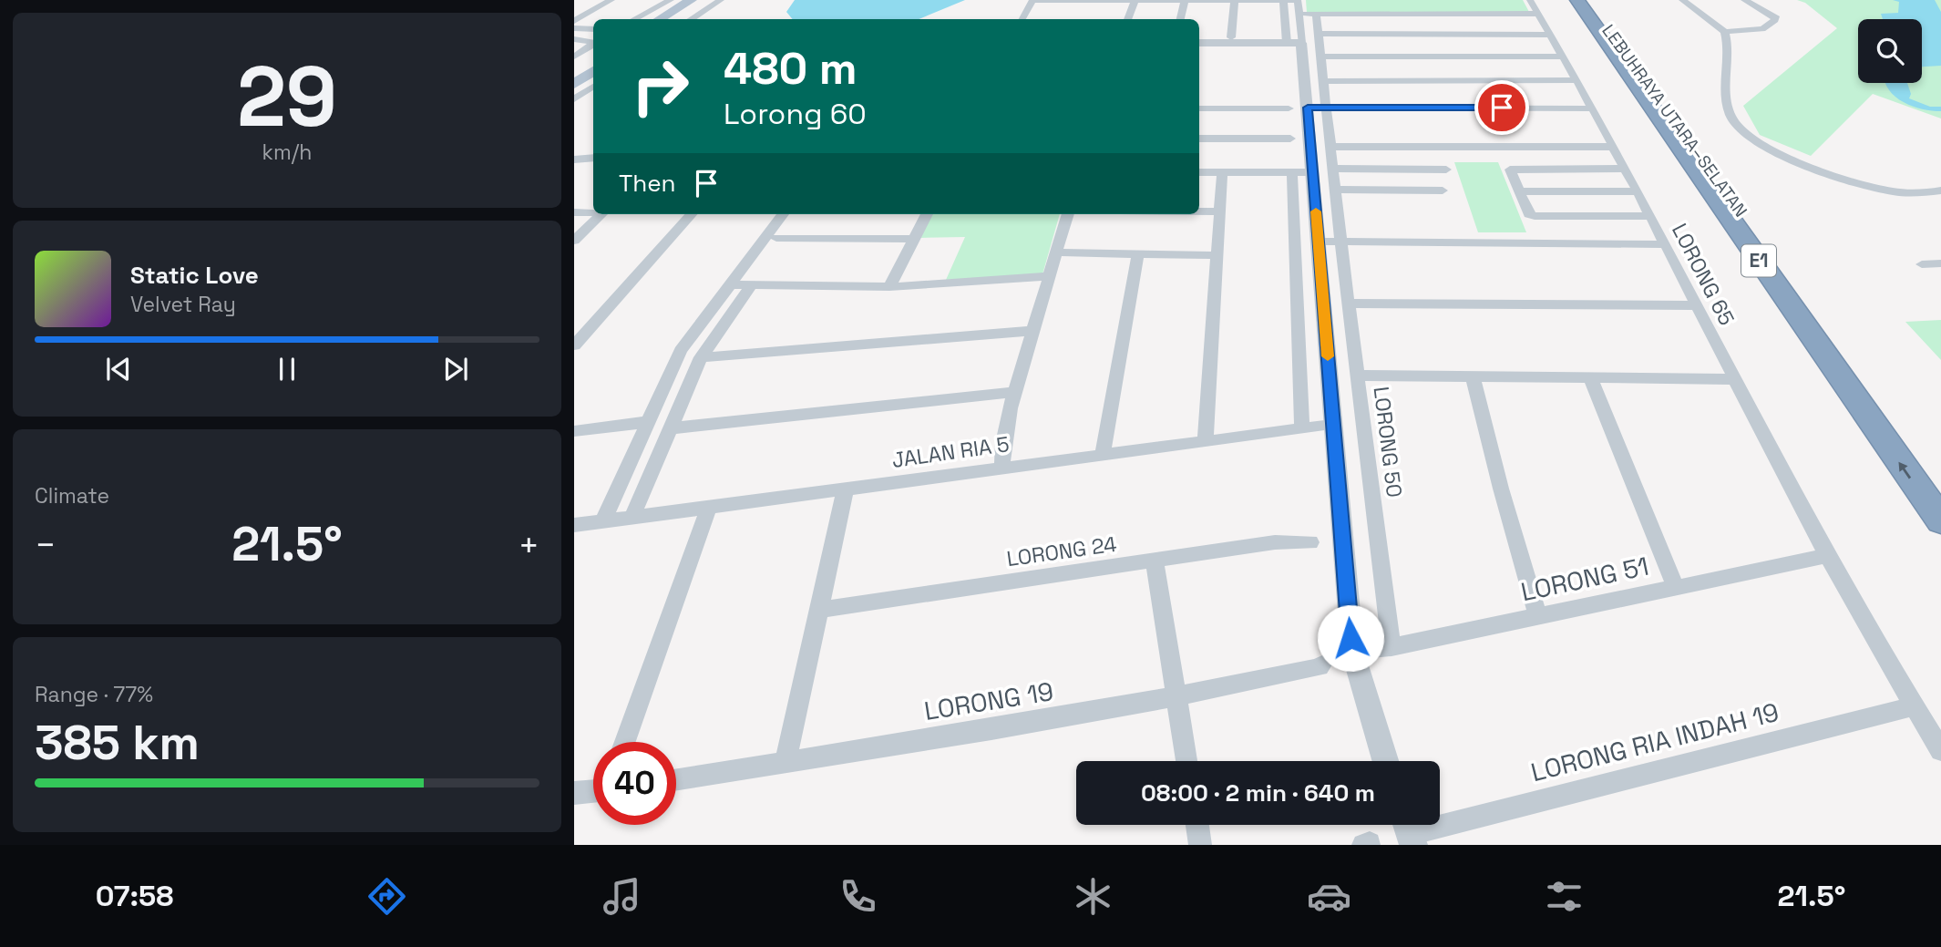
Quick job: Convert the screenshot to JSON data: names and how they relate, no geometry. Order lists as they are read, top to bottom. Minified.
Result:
{"streets":{"highway":["LEBUHRAYA UTARA–SELATAN","E1"],"street":["LORONG 65","LORONG 50","JALAN RIA 5","LORONG 24","LORONG 51","LORONG 19","LORONG RIA INDAH 19"]},"crossings":[["LORONG 65","LORONG 51"],["LORONG 65","LORONG RIA INDAH 19"],["LORONG 50","LORONG 51"]],"page":{"tile":[["29","km/h"],"Climate",["Range · 77%","385 km"]],"turn":["480 m","Lorong 60"],"then":"Then","song":["Static Love","Velvet Ray"],"heat":["−","21.5°","+"],"limit":"40","trip":"08:00 · 2 min · 640 m","tabs":["07:58","21.5°"]}}
